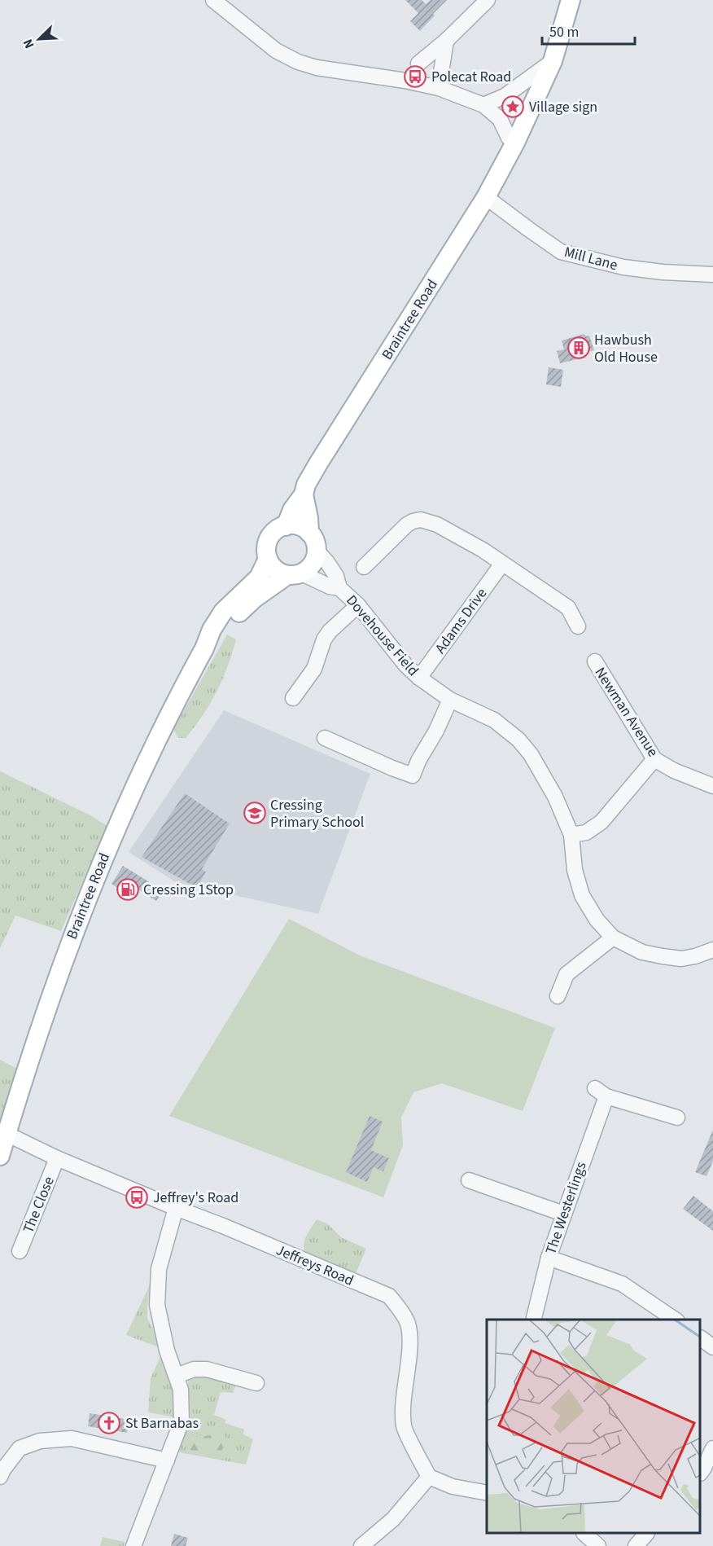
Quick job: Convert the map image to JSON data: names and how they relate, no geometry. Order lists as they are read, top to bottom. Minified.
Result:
{"streets":{"main road":["Braintree Road"],"street":["Mill Lane","Adams Drive","Dovehouse Field","Newman Avenue","The Close","The Westerlings","Jeffreys Road"]},"crossings":[["Mill Lane","Braintree Road"],["Braintree Road","Dovehouse Field"],["Braintree Road","Jeffreys Road"],["Adams Drive","Dovehouse Field"],["The Close","Jeffreys Road"]],"places":{"bus stop":["Polecat Road","Jeffrey's Road"],"place":["Village sign"],"building":["Hawbush Old House"],"school or university":["Cressing Primary School"],"fuel station":["Cressing 1Stop"],"church":["St Barnabas"]},"scale_bar":"50 m","north":"bottom left"}
